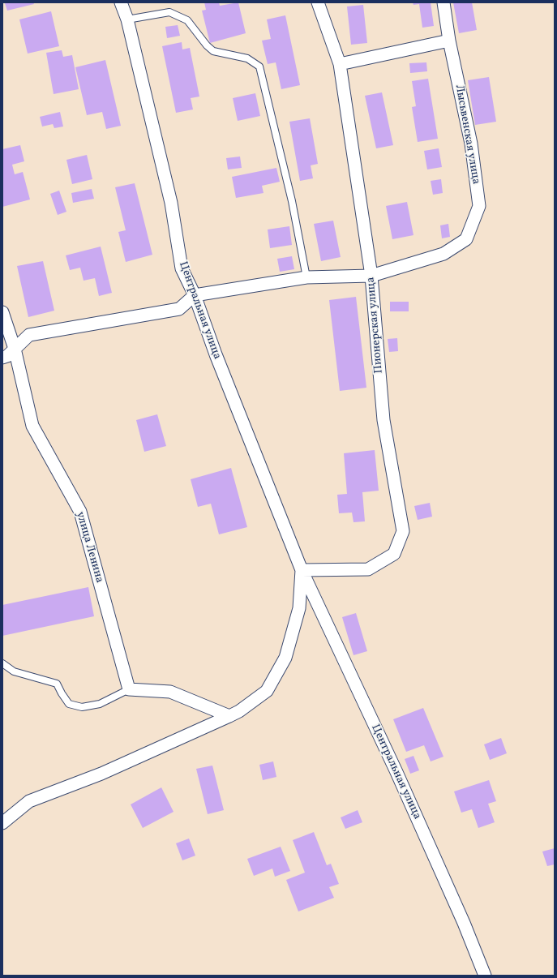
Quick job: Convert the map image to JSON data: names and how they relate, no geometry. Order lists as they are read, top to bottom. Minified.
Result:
{"streets":{"street":["Лысьвенская улица","Центральная улица","Пионерская улица","улица Ленина"]},"crossings":[["Лысьвенская улица","Центральная улица"],["Лысьвенская улица","Пионерская улица"],["Центральная улица","Пионерская улица"]]}
